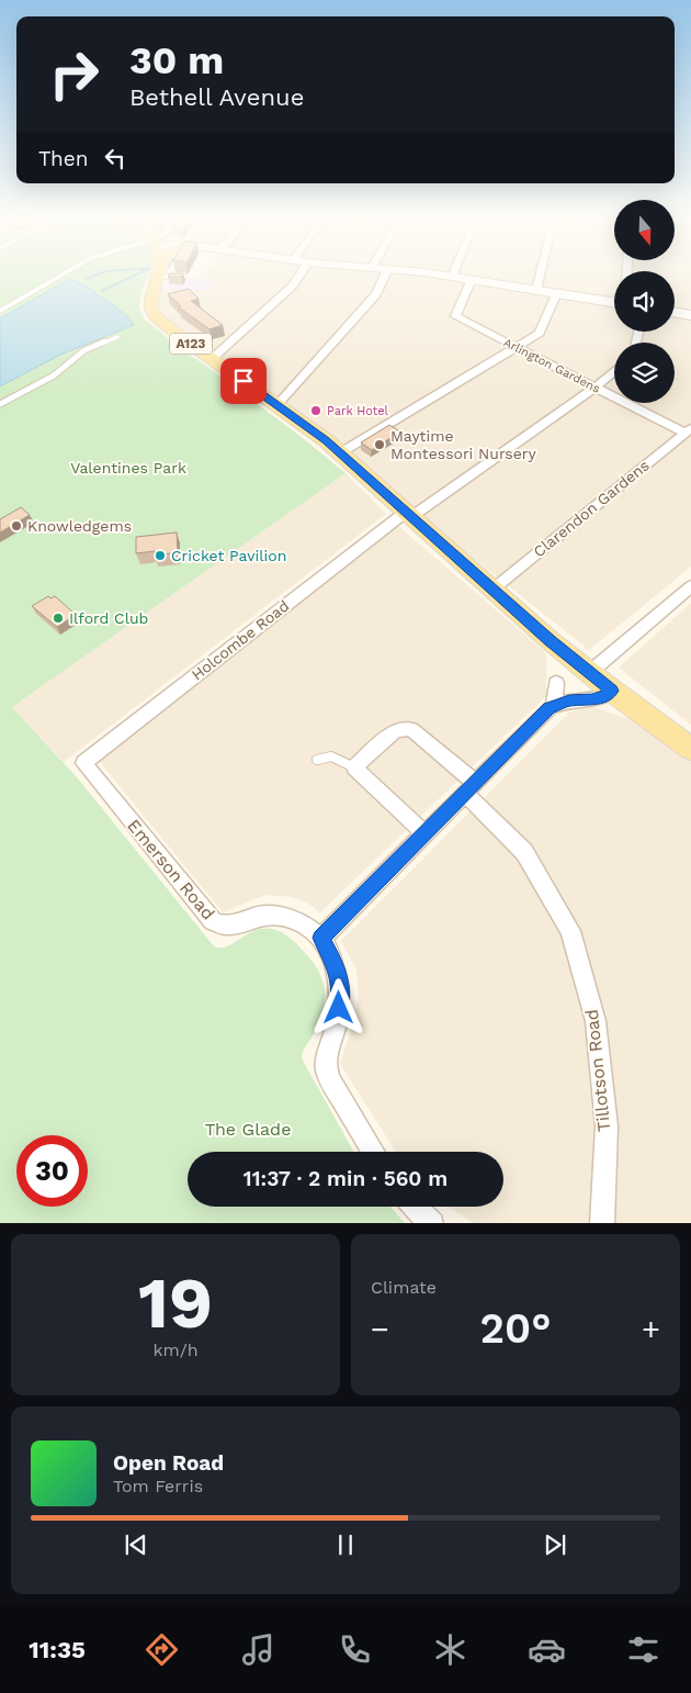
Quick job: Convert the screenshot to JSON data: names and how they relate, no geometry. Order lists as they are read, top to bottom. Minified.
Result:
{"streets":{"main road":["A123"],"street":["Arlington Gardens","Clarendon Gardens","Holcombe Road","Emerson Road","Tillotson Road"]},"crossings":[["A123","Clarendon Gardens"],["A123","Holcombe Road"],["Arlington Gardens","Clarendon Gardens"],["Holcombe Road","Emerson Road"]],"parks":["Valentines Park","The Glade"],"places":["Park Hotel","Maytime Montessori Nursery","Knowledgems","Cricket Pavilion","Ilford Club"],"north":"bottom","page":{"turn":["30 m","Bethell Avenue"],"then":"Then","limit":"30","trip":"11:37 · 2 min · 560 m","tile":[["19","km/h"],"Climate"],"heat":["−","20°","+"],"song":["Open Road","Tom Ferris"],"tabs":"11:35"}}
